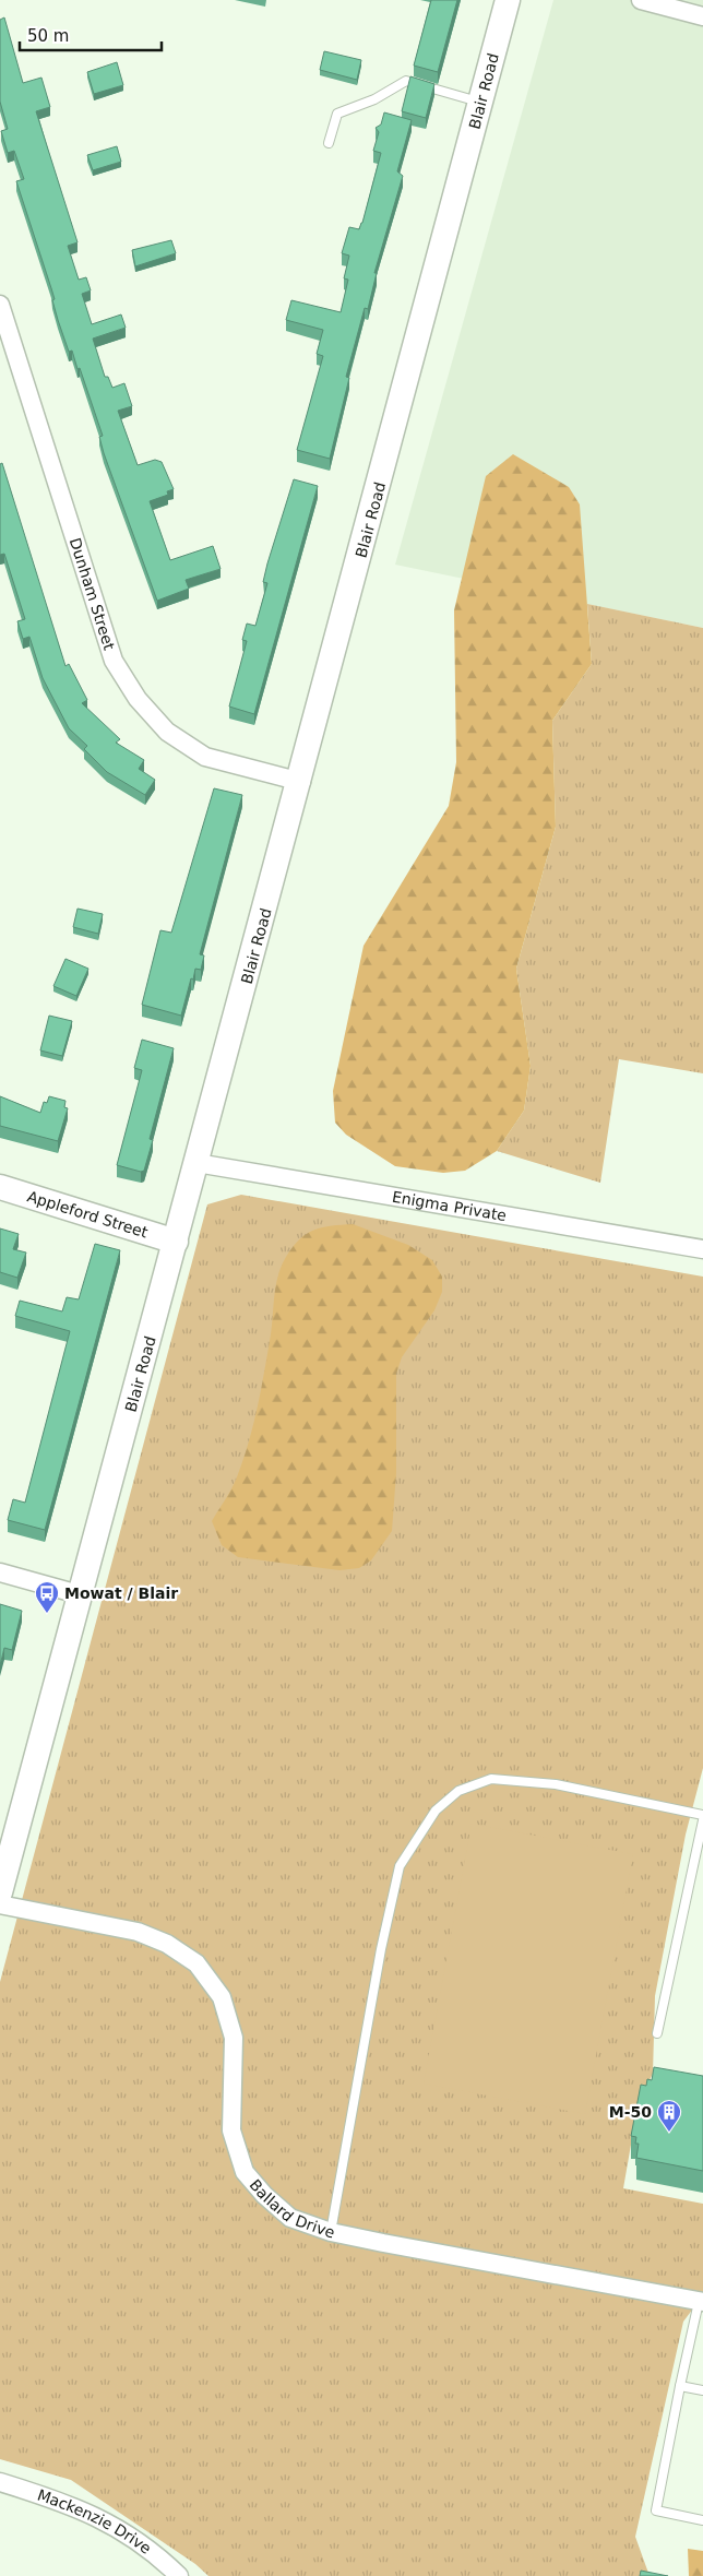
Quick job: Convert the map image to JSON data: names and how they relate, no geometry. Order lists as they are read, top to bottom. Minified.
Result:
{"streets":{"main road":["Blair Road","Appleford Street"],"street":["Dunham Street","Enigma Private","Ballard Drive","Mackenzie Drive"]},"crossings":[["Blair Road","Dunham Street"],["Blair Road","Enigma Private"],["Blair Road","Appleford Street"]],"places":{"bus stop":["Mowat / Blair"],"building":["M-50"]},"scale_bar":"50 m"}
